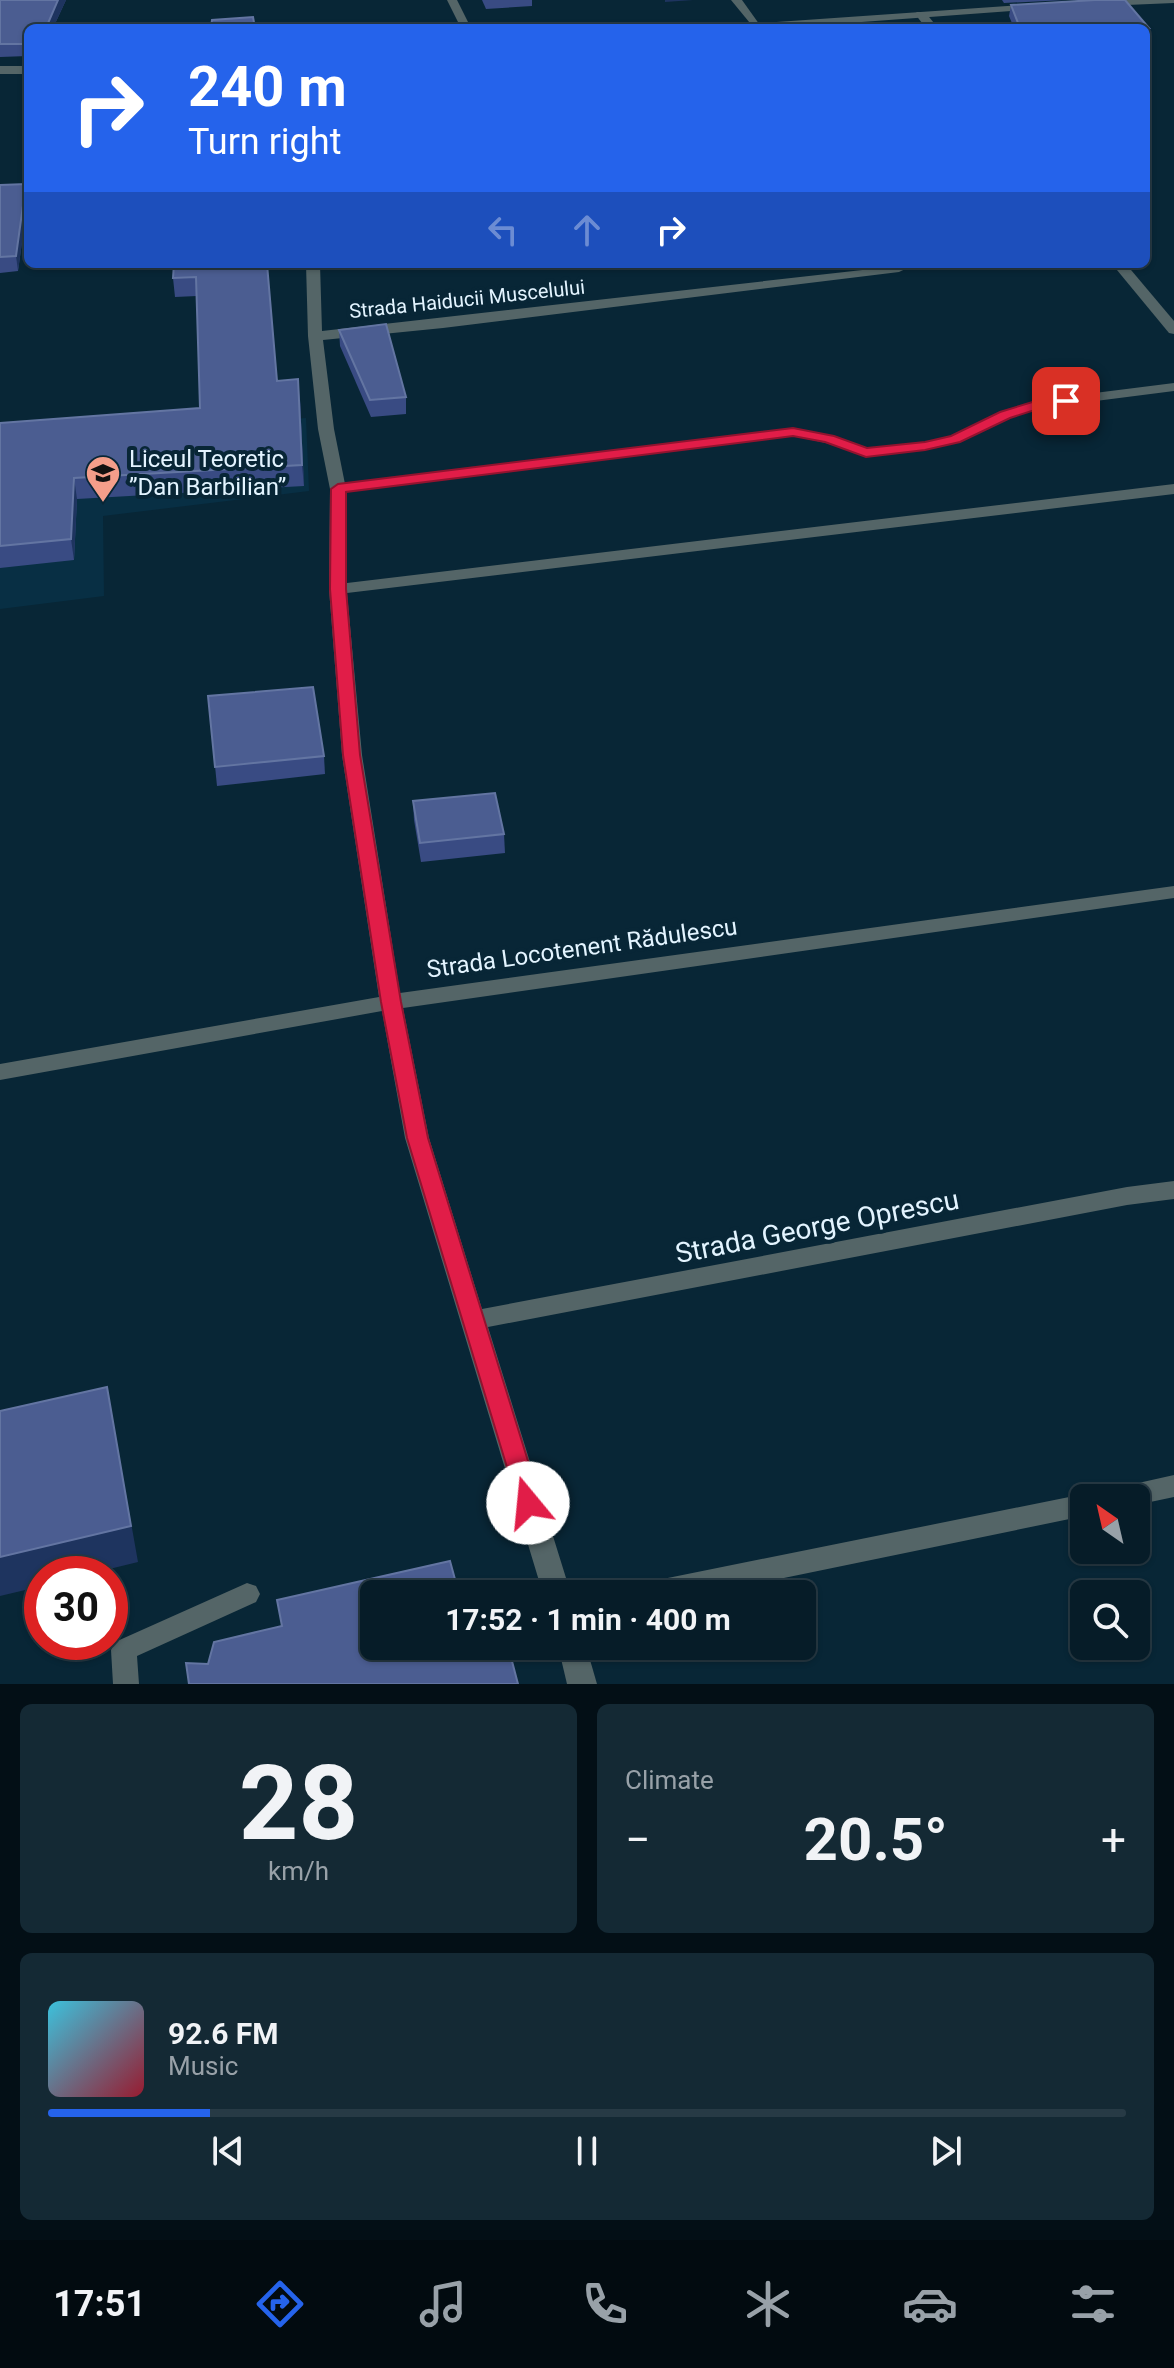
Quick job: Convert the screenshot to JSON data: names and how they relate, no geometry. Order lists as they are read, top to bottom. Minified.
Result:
{"streets":{"street":["Strada Haiducii Muscelului","Strada Locotenent Rădulescu","Strada George Oprescu"]},"places":{"school or university":["Liceul Teoretic ”Dan Barbilian”"]},"north":"top left","page":{"turn":["240 m","Turn right"],"limit":"30","trip":"17:52 · 1 min · 400 m","tile":[["28","km/h"],"Climate"],"heat":["−","20.5°","+"],"song":["92.6 FM","Music"],"tabs":"17:51"}}
